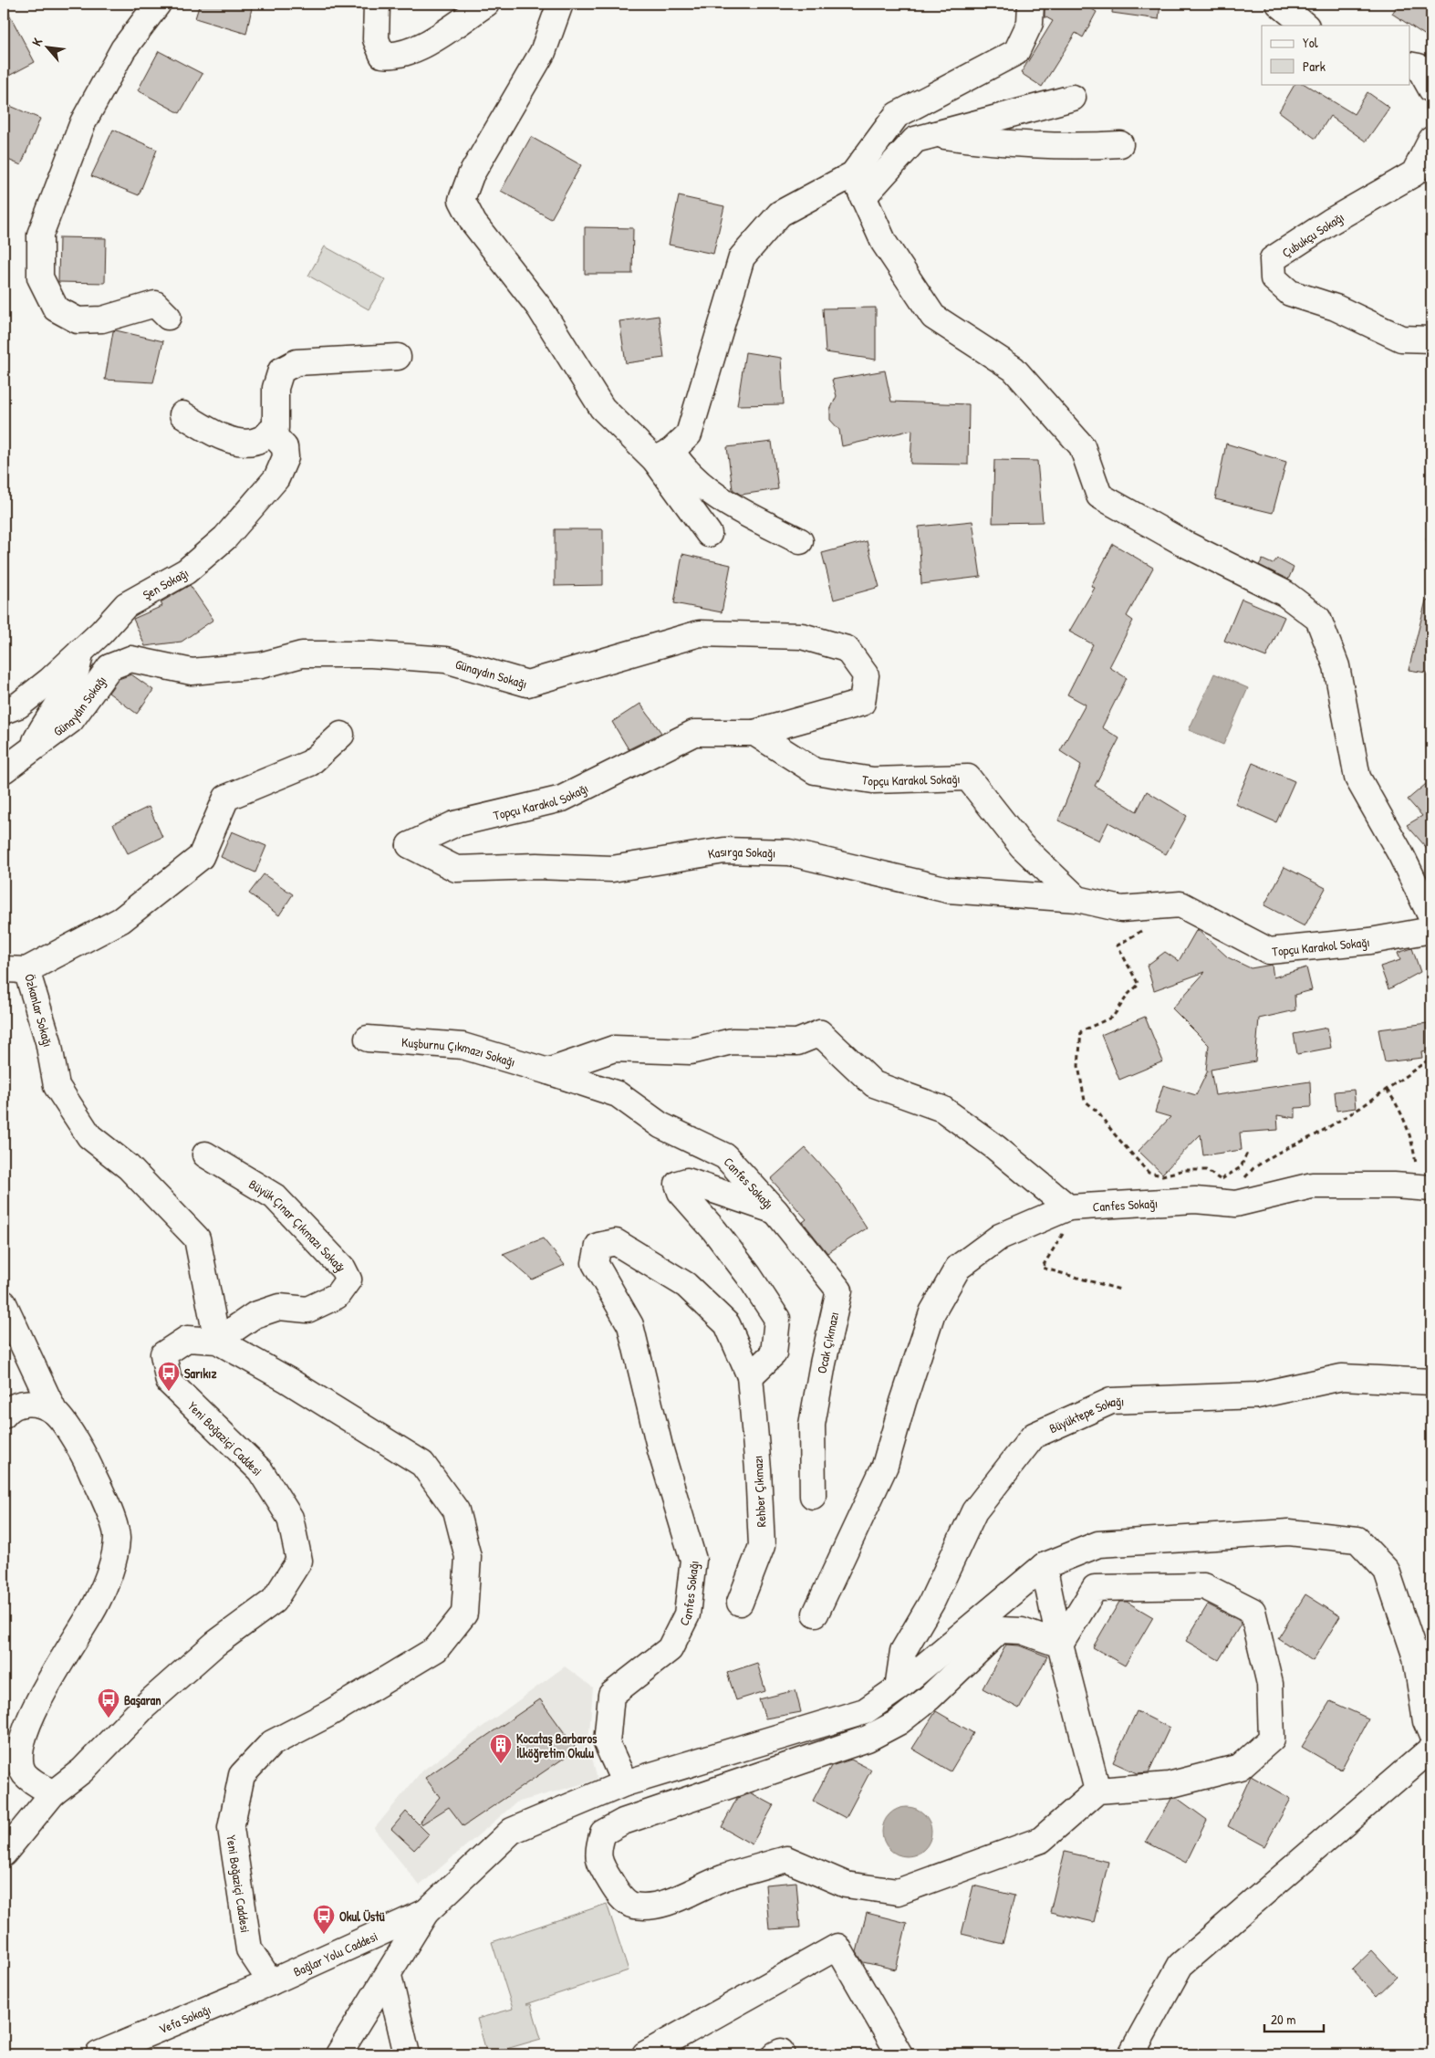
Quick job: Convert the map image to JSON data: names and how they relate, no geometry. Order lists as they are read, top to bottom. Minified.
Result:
{"streets":{"street":["Çubukçu Sokağı","Şen Sokağı","Günaydın Sokağı","Topçu Karakol Sokağı","Kasırga Sokağı","Özkanlar Sokağı","Kuşburnu Çıkmazı Sokağı","Canfes Sokağı","Büyük Çınar Çıkmazı Sokağı","Ocak Çıkmazı","Büyüktepe Sokağı","Yeni Boğaziçi Caddesi","Rehber Çıkmazı","Bağlar Yolu Caddesi","Vefa Sokağı"]},"crossings":[["Günaydın Sokağı","Topçu Karakol Sokağı"],["Topçu Karakol Sokağı","Kasırga Sokağı"],["Özkanlar Sokağı","Büyük Çınar Çıkmazı Sokağı"],["Özkanlar Sokağı","Yeni Boğaziçi Caddesi"],["Kuşburnu Çıkmazı Sokağı","Canfes Sokağı"],["Canfes Sokağı","Ocak Çıkmazı"],["Canfes Sokağı","Rehber Çıkmazı"],["Büyük Çınar Çıkmazı Sokağı","Yeni Boğaziçi Caddesi"],["Yeni Boğaziçi Caddesi","Bağlar Yolu Caddesi"],["Yeni Boğaziçi Caddesi","Vefa Sokağı"],["Bağlar Yolu Caddesi","Vefa Sokağı"]],"places":{"bus stop":["Sarıkız","Başaran","Okul Üstü"],"building":["Kocataş Barbaros İlköğretim Okulu"]},"legend":["Yol","Park"],"scale_bar":"20 m","north":"top left"}
